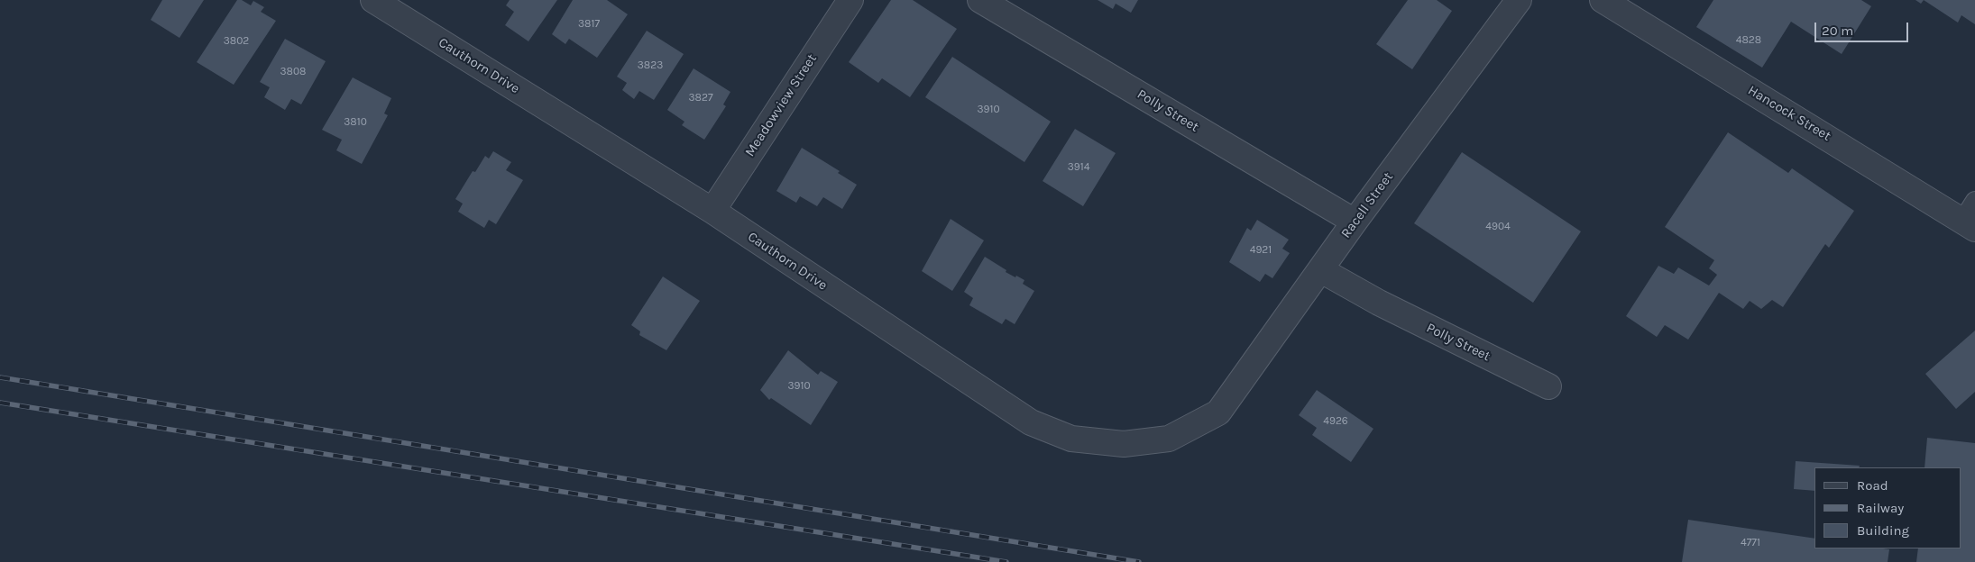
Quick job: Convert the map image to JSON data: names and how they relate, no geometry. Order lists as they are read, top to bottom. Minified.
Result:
{"streets":{"street":["Cauthorn Drive","Meadowview Street","Polly Street","Hancock Street","Racell Street"]},"crossings":[["Cauthorn Drive","Meadowview Street"],["Cauthorn Drive","Racell Street"],["Polly Street","Racell Street"]],"house_numbers":["3817","4828","3802","3823","3808","3827","3910","3810","3914","4904","4921","3910","4926","4771"],"legend":["Road","Railway","Building"],"scale_bar":"20 m"}
